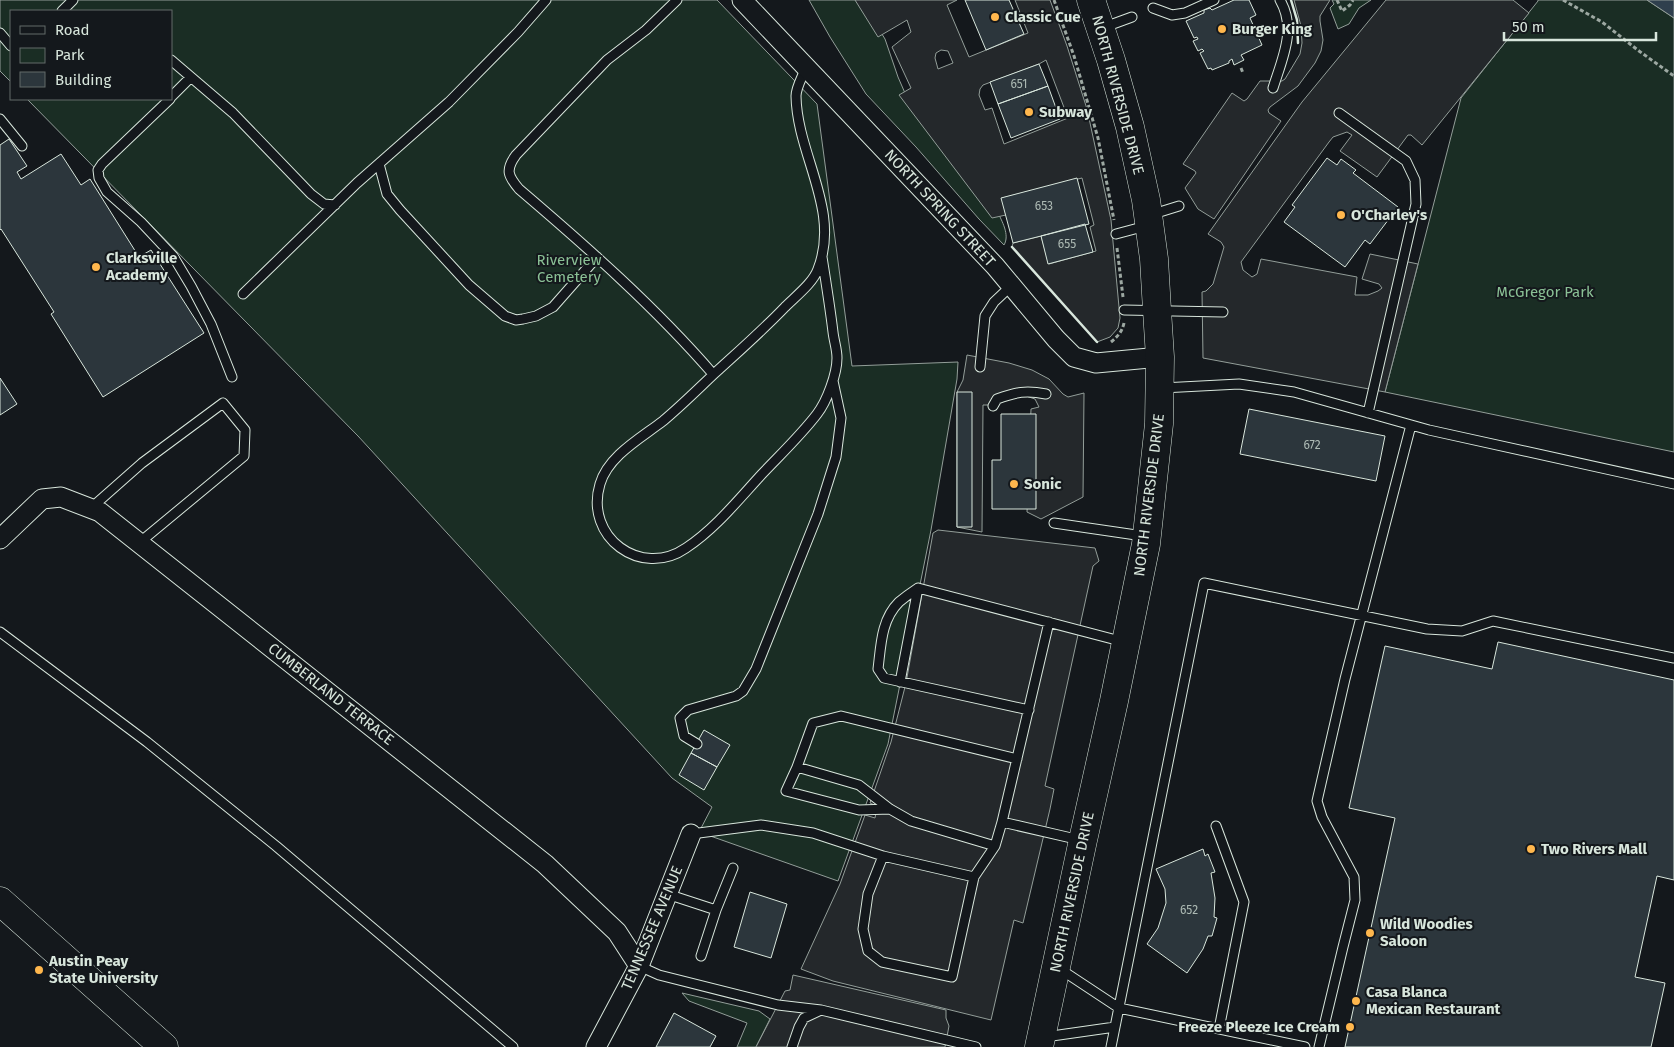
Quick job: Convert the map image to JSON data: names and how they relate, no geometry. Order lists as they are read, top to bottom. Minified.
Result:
{"streets":{"main road":["NORTH RIVERSIDE DRIVE"],"street":["NORTH SPRING STREET","CUMBERLAND TERRACE","TENNESSEE AVENUE"]},"crossings":[["NORTH RIVERSIDE DRIVE","NORTH SPRING STREET"],["CUMBERLAND TERRACE","TENNESSEE AVENUE"]],"parks":["Riverview Cemetery","McGregor Park"],"places":["Classic Cue","Burger King","Subway","O'Charley's","Clarksville Academy","Sonic","Two Rivers Mall","Wild Woodies Saloon","Austin Peay State University","Casa Blanca Mexican Restaurant","Freeze Pleeze Ice Cream"],"house_numbers":["651","653","655","672","652"],"legend":["Road","Park","Building"],"scale_bar":"50 m"}
